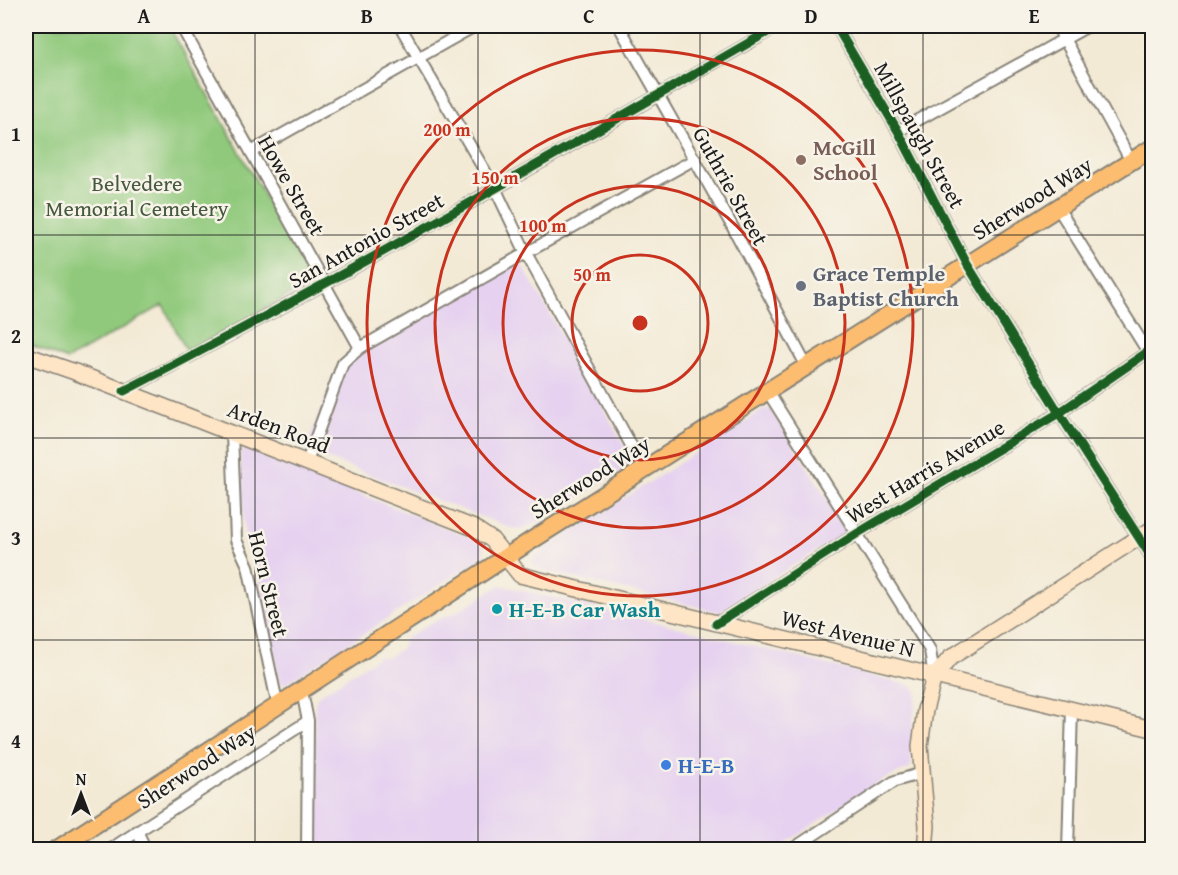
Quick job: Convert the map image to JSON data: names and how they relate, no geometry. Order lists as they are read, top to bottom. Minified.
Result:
{"streets":{"main road":["Sherwood Way","Arden Road","West Avenue N"],"street":["Millspaugh Street","Howe Street","Guthrie Street","San Antonio Street","West Harris Avenue","Horn Street"]},"crossings":[["Millspaugh Street","Sherwood Way"],["Millspaugh Street","West Harris Avenue"],["Howe Street","San Antonio Street"],["Guthrie Street","Sherwood Way"],["Guthrie Street","San Antonio Street"],["Sherwood Way","Arden Road"],["Sherwood Way","Horn Street"],["Sherwood Way","West Avenue N"],["San Antonio Street","Arden Road"],["Arden Road","Horn Street"],["Arden Road","West Avenue N"],["West Harris Avenue","West Avenue N"]],"parks":["Belvedere Memorial Cemetery"],"places":["McGill School","Grace Temple Baptist Church","H-E-B Car Wash","H-E-B"],"north":"top","grid":{"columns":["A","B","C","D","E"],"rows":["1","2","3","4"]},"rings":["200 m","150 m","100 m","50 m"]}
